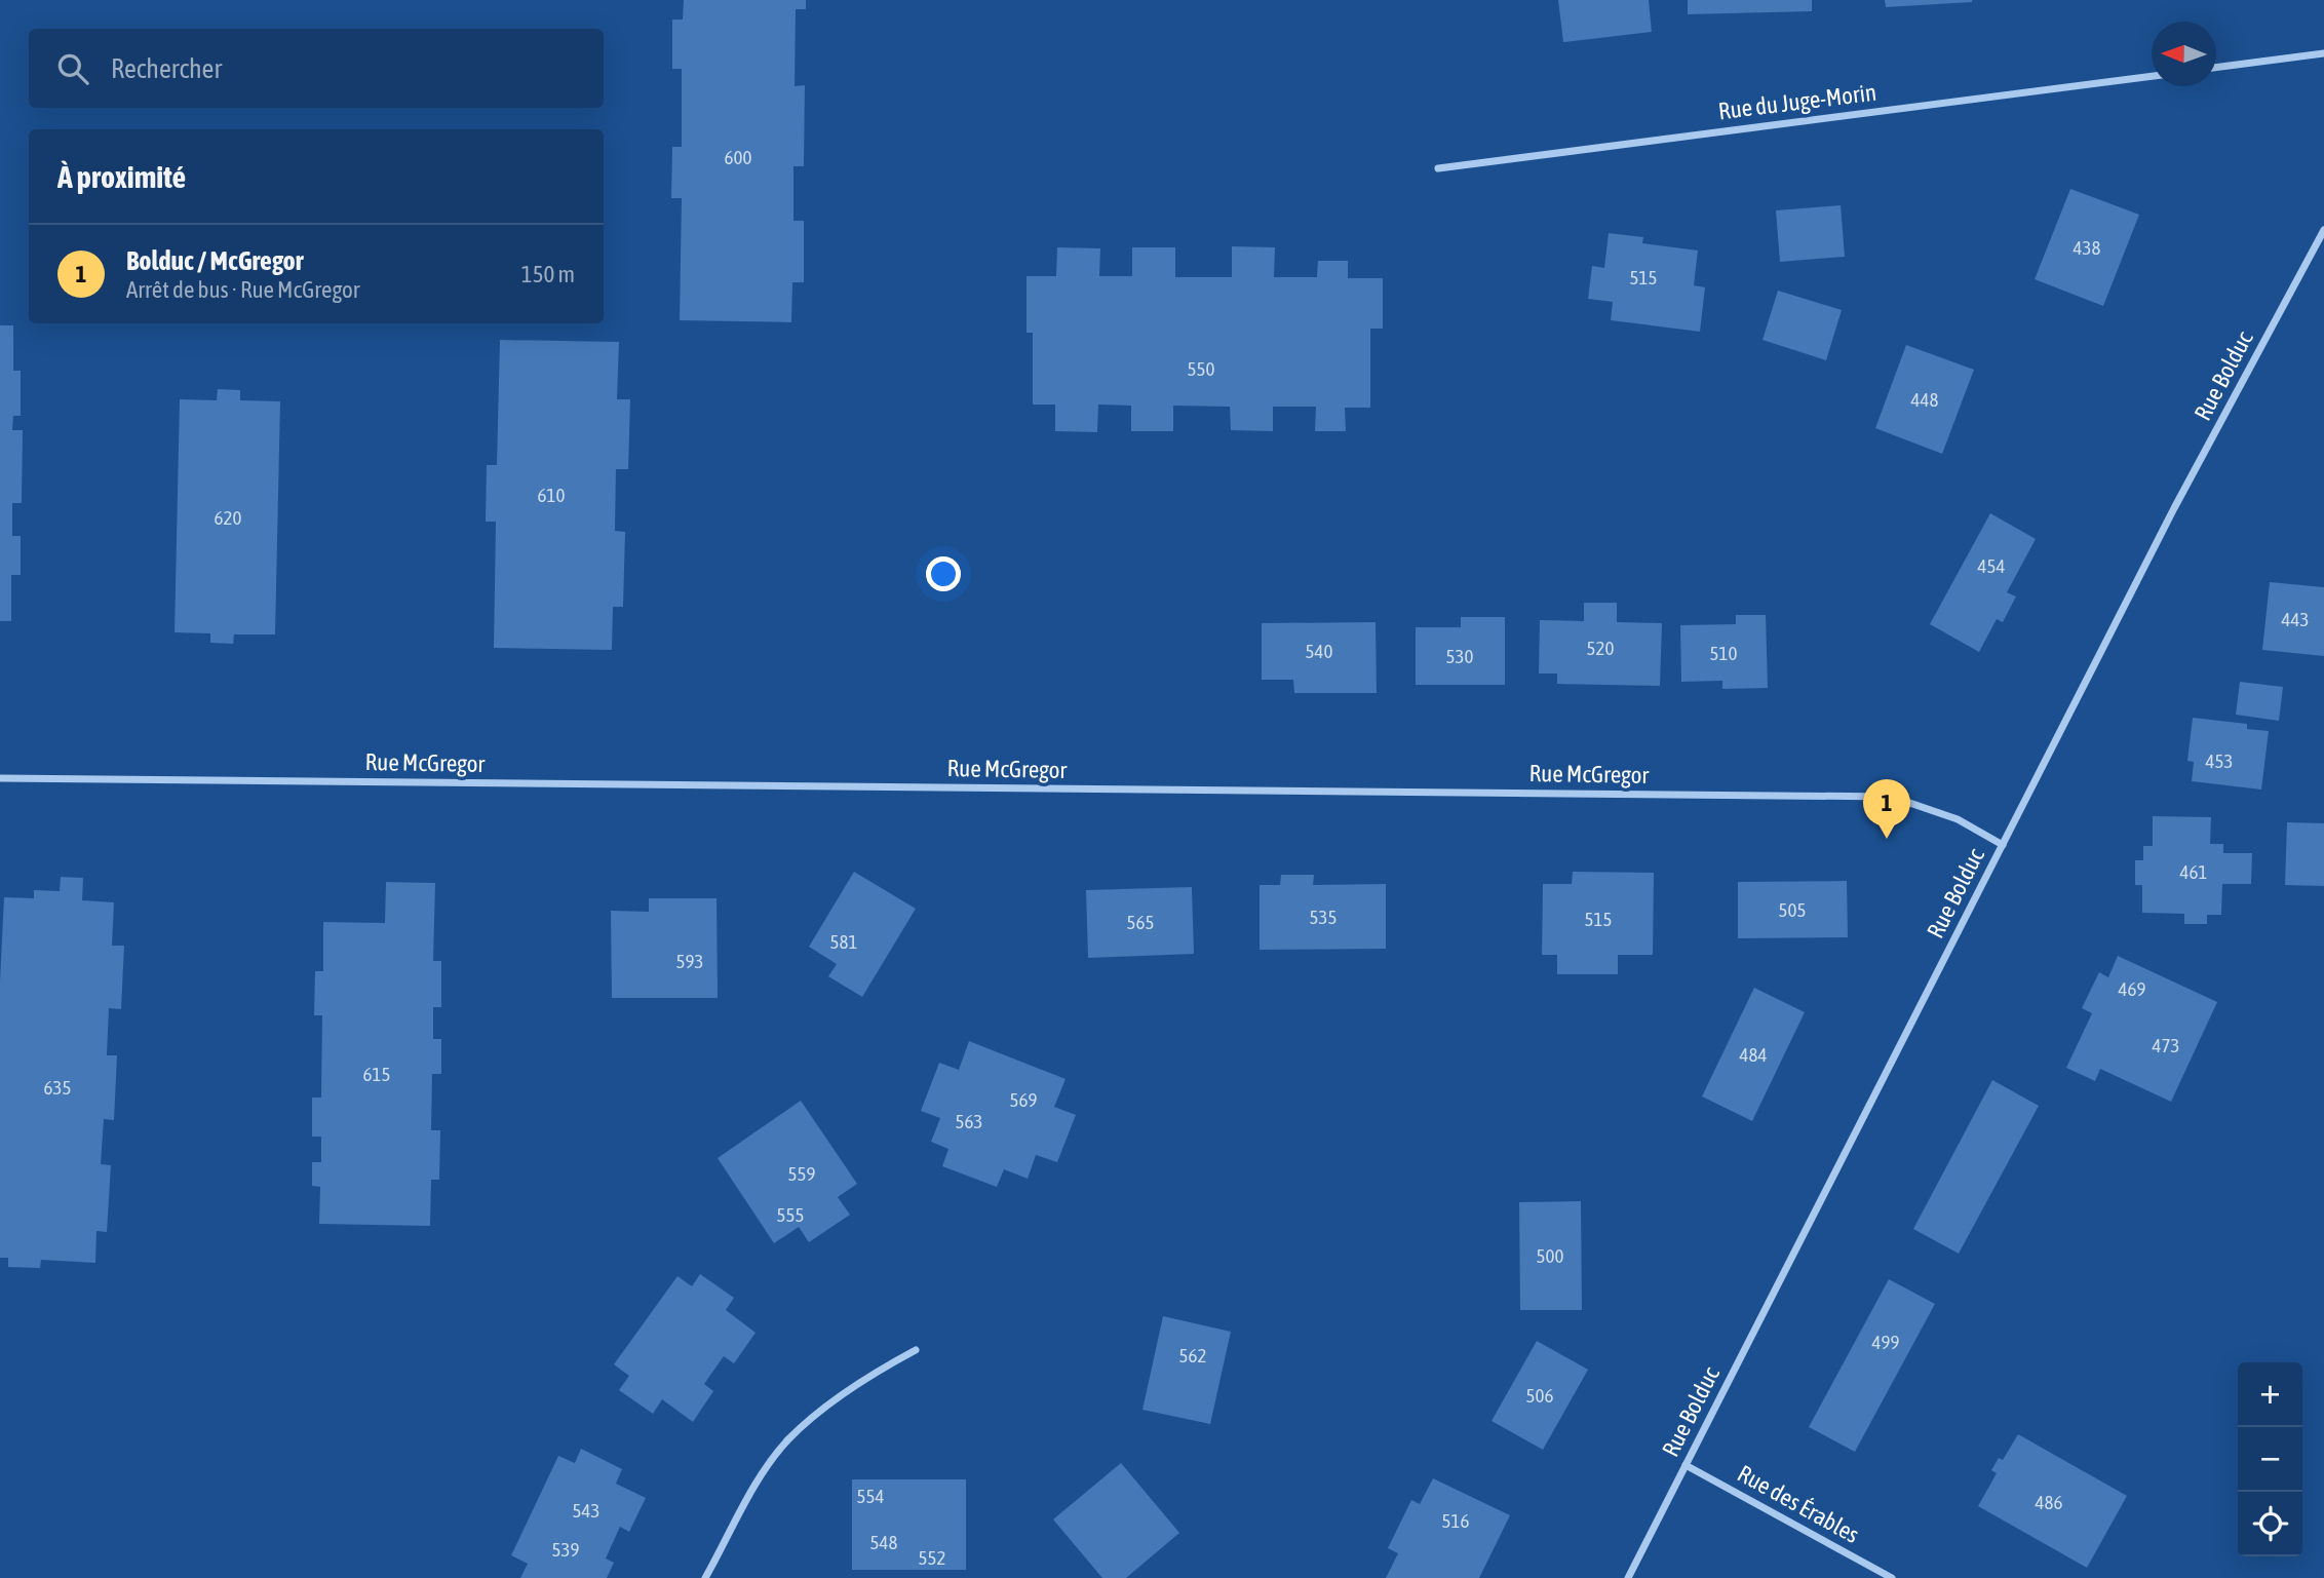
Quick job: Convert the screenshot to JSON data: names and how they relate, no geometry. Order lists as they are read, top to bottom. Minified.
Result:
{"streets":{"street":["Rue du Juge-Morin","Rue Bolduc","Rue McGregor","Rue des Érables"]},"crossings":[["Rue Bolduc","Rue McGregor"],["Rue Bolduc","Rue des Érables"]],"house_numbers":["600","438","515","550","448","610","620","454","443","520","540","510","530","453","461","505","535","515","565","581","593","469","473","484","615","635","569","563","559","555","500","499","562","506","554","486","543","516","548","539","552"],"north":"left","page":{"search":"Rechercher","heading":"À proximité","list":[{"mark":"1","name":"Bolduc / McGregor","note":"Arrêt de bus · Rue McGregor","value":"150 m"}],"pins":"1","map_buttons":["+","−"]}}
